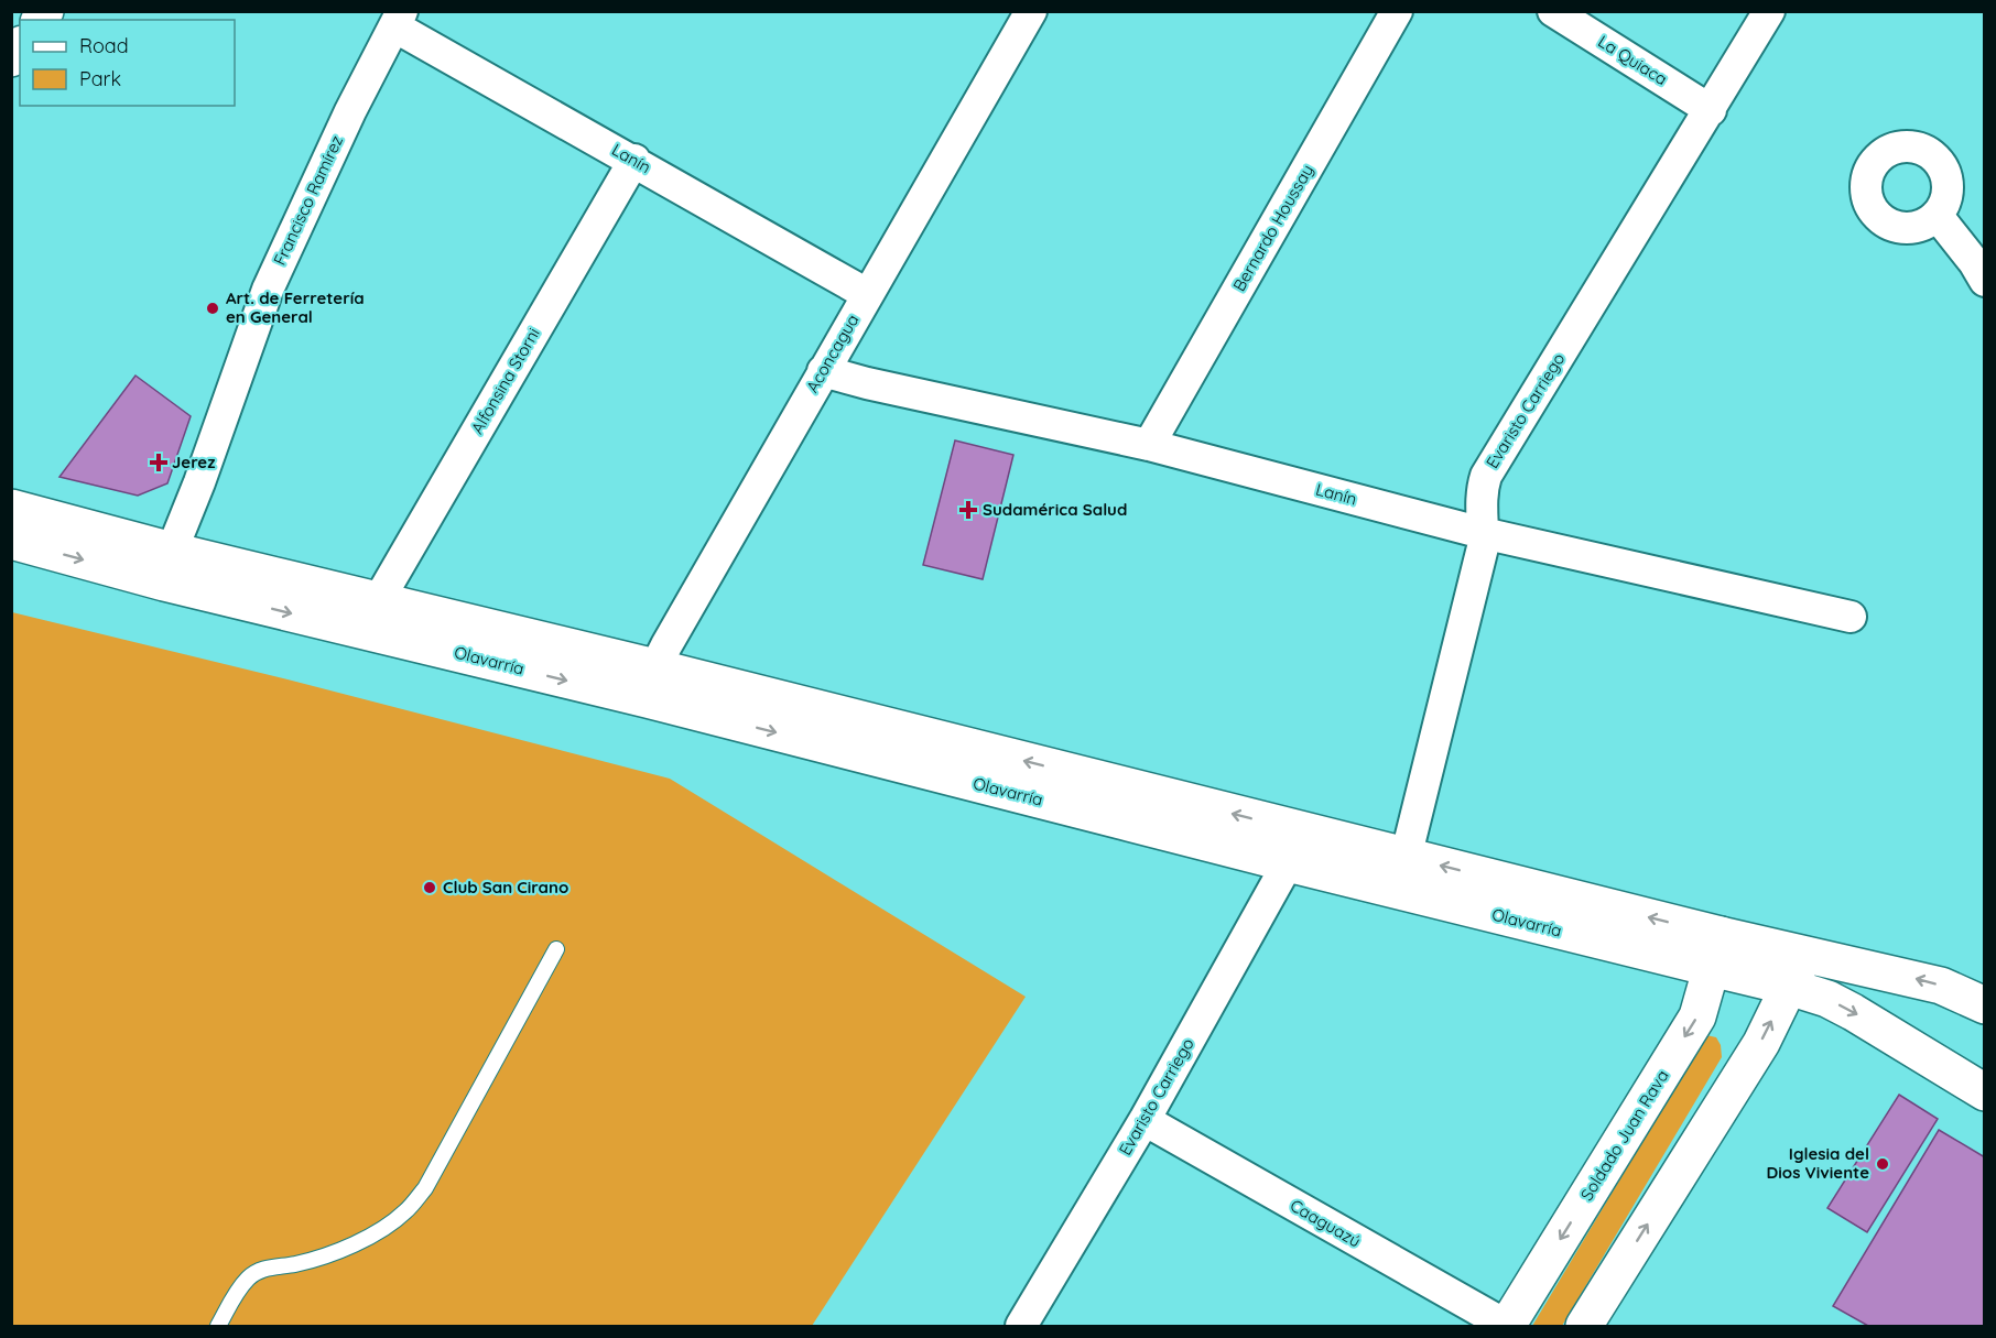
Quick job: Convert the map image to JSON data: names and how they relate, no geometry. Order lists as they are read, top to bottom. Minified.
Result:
{"streets":{"street":["La Quiaca","Lanín","Francisco Ramírez","Bernardo Houssay","Aconcagua","Alfonsina Storni","Evaristo Carriego","Olavarría","Soldado Juan Rava","Caaguazú"]},"crossings":[["La Quiaca","Evaristo Carriego"],["Lanín","Francisco Ramírez"],["Lanín","Bernardo Houssay"],["Lanín","Aconcagua"],["Lanín","Alfonsina Storni"],["Lanín","Evaristo Carriego"],["Francisco Ramírez","Olavarría"],["Aconcagua","Olavarría"],["Alfonsina Storni","Olavarría"],["Evaristo Carriego","Olavarría"],["Evaristo Carriego","Caaguazú"],["Olavarría","Soldado Juan Rava"],["Soldado Juan Rava","Caaguazú"]],"places":{"other":["Art. de Ferretería en General","Club San Cirano","Iglesia del Dios Viviente"],"health":["Jerez","Sudamérica Salud"]},"legend":["Road","Park"]}
